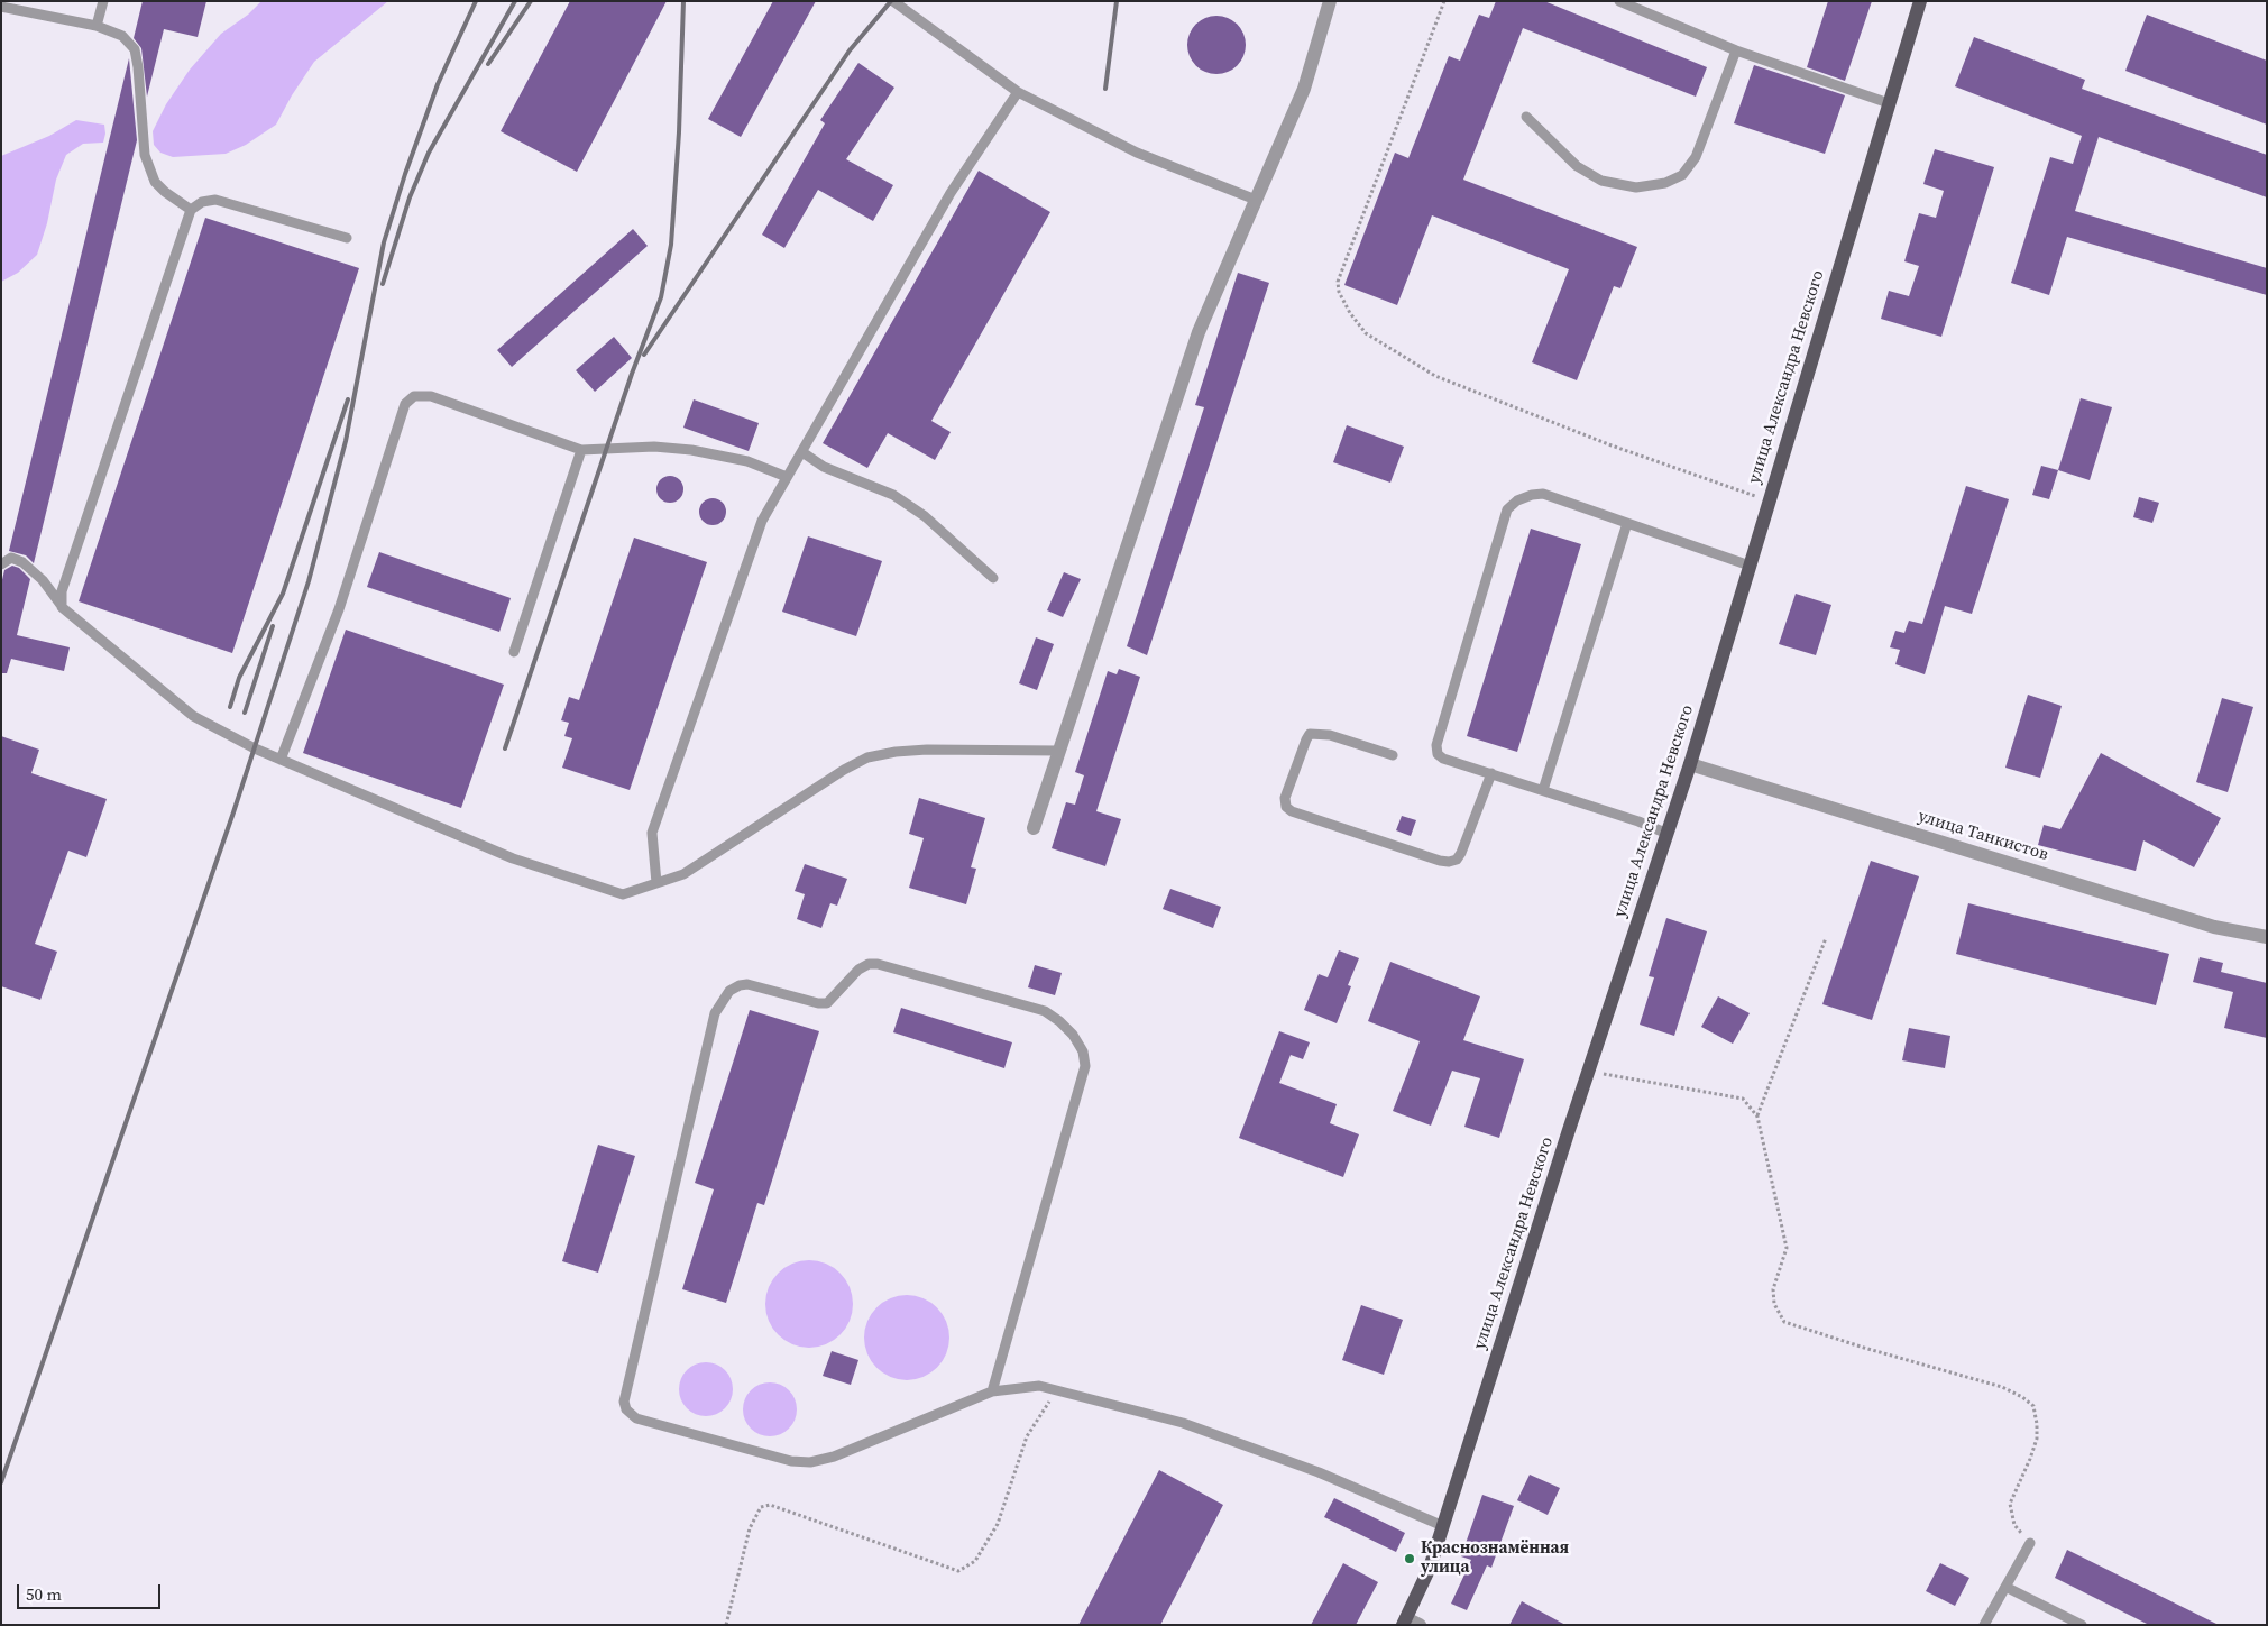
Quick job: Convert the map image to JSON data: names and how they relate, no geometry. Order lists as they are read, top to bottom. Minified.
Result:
{"streets":{"main road":["улица Александра Невского"],"street":["улица Танкистов"]},"crossings":[["улица Александра Невского","улица Танкистов"]],"places":["Краснознамённая улица"],"scale_bar":"50 m"}
